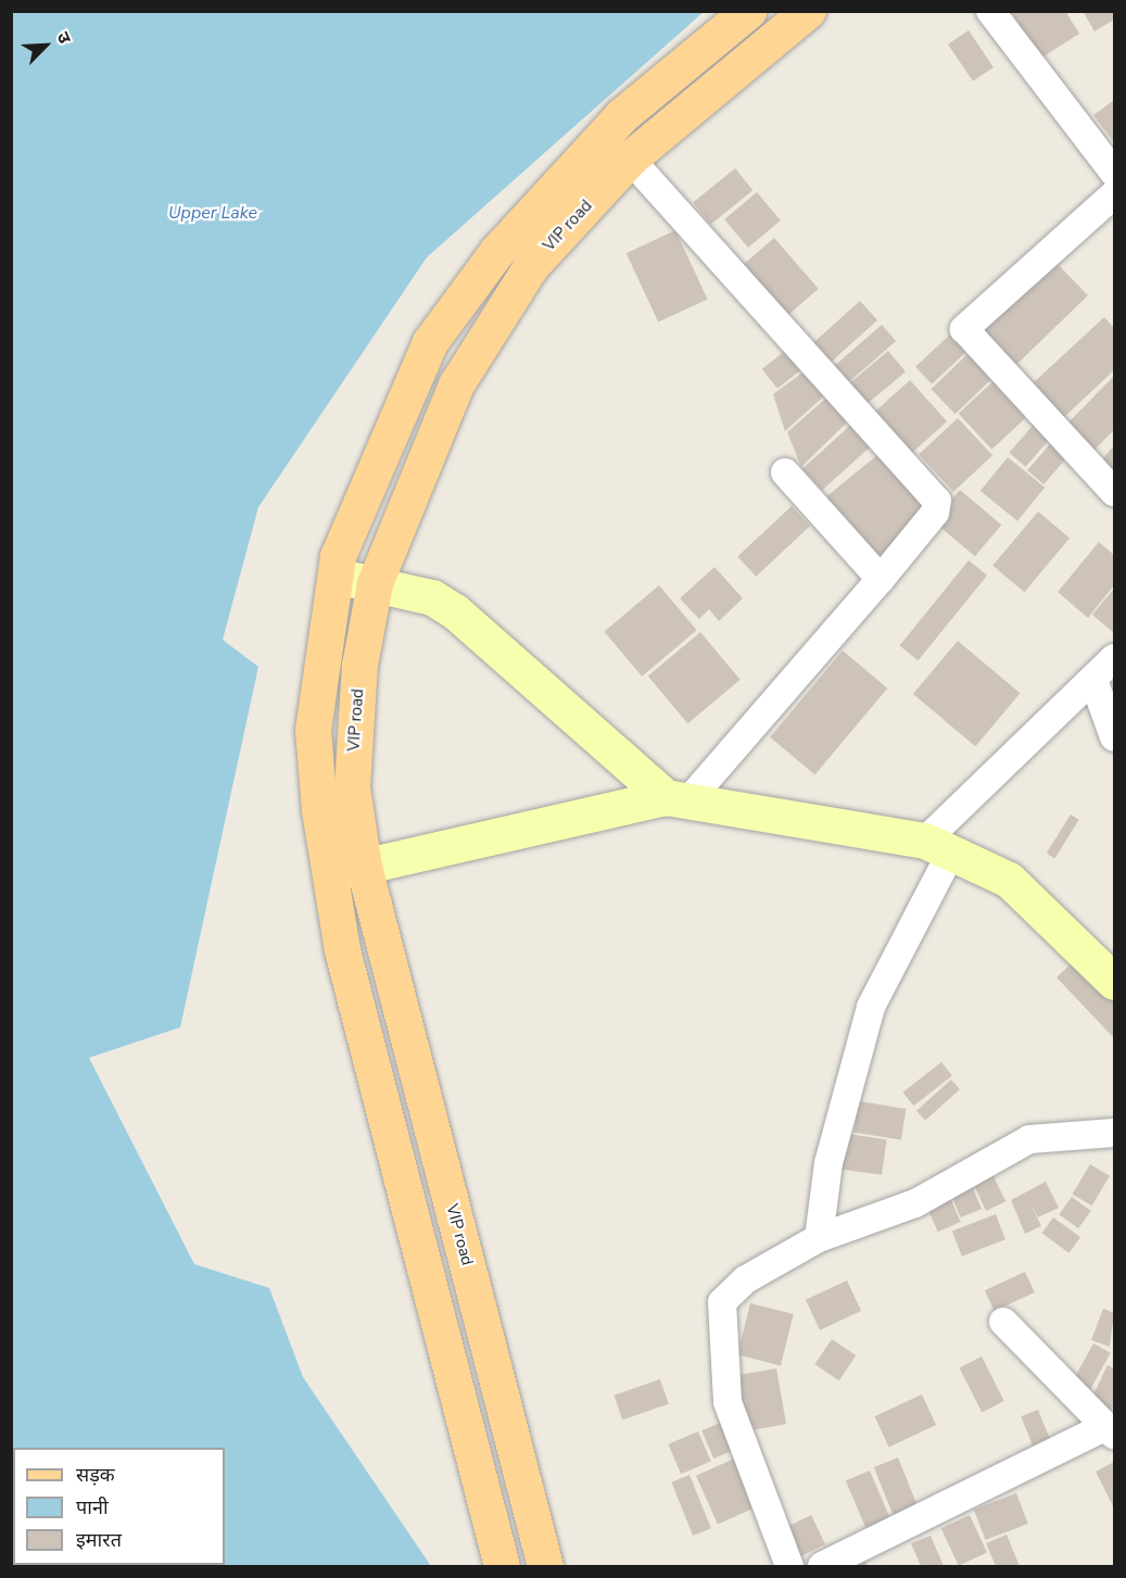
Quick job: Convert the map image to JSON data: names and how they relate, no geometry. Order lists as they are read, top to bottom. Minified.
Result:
{"streets":{"main road":["VIP road"]},"water":["Upper Lake"],"legend":["सड़क","पानी","इमारत"],"north":"top right"}
